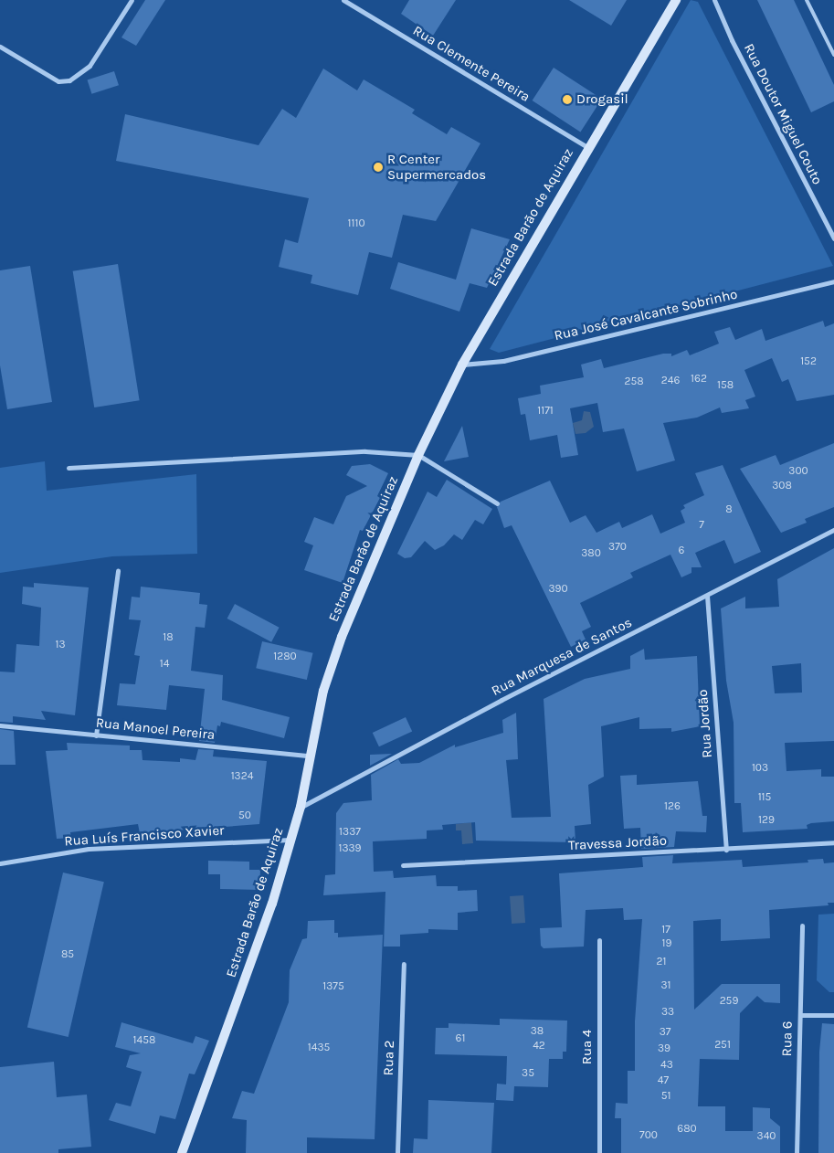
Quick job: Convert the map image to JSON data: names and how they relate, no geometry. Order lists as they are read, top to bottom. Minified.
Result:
{"streets":{"street":["Rua Clemente Pereira","Rua Doutor Miguel Couto","Estrada Barão de Aquiraz","Rua José Cavalcante Sobrinho","Rua Marquesa de Santos","Rua Jordão","Rua Manoel Pereira","Rua Luís Francisco Xavier","Travessa Jordão","Rua 6","Rua 4","Rua 2"]},"crossings":[["Rua Clemente Pereira","Estrada Barão de Aquiraz"],["Estrada Barão de Aquiraz","Rua José Cavalcante Sobrinho"],["Estrada Barão de Aquiraz","Rua Marquesa de Santos"],["Estrada Barão de Aquiraz","Rua Manoel Pereira"],["Estrada Barão de Aquiraz","Rua Luís Francisco Xavier"],["Rua Marquesa de Santos","Rua Jordão"],["Rua Jordão","Travessa Jordão"]],"places":["Drogasil","R Center Supermercados"],"house_numbers":["1110","152","162","246","258","158","1171","300","308","8","7","370","6","380","390","18","13","1280","14","103","1324","115","126","50","129","1337","1339","17","19","85","21","31","1375","259","33","38","37","61","1458","251","42","1435","39","43","35","47","51","680","700","340"]}
